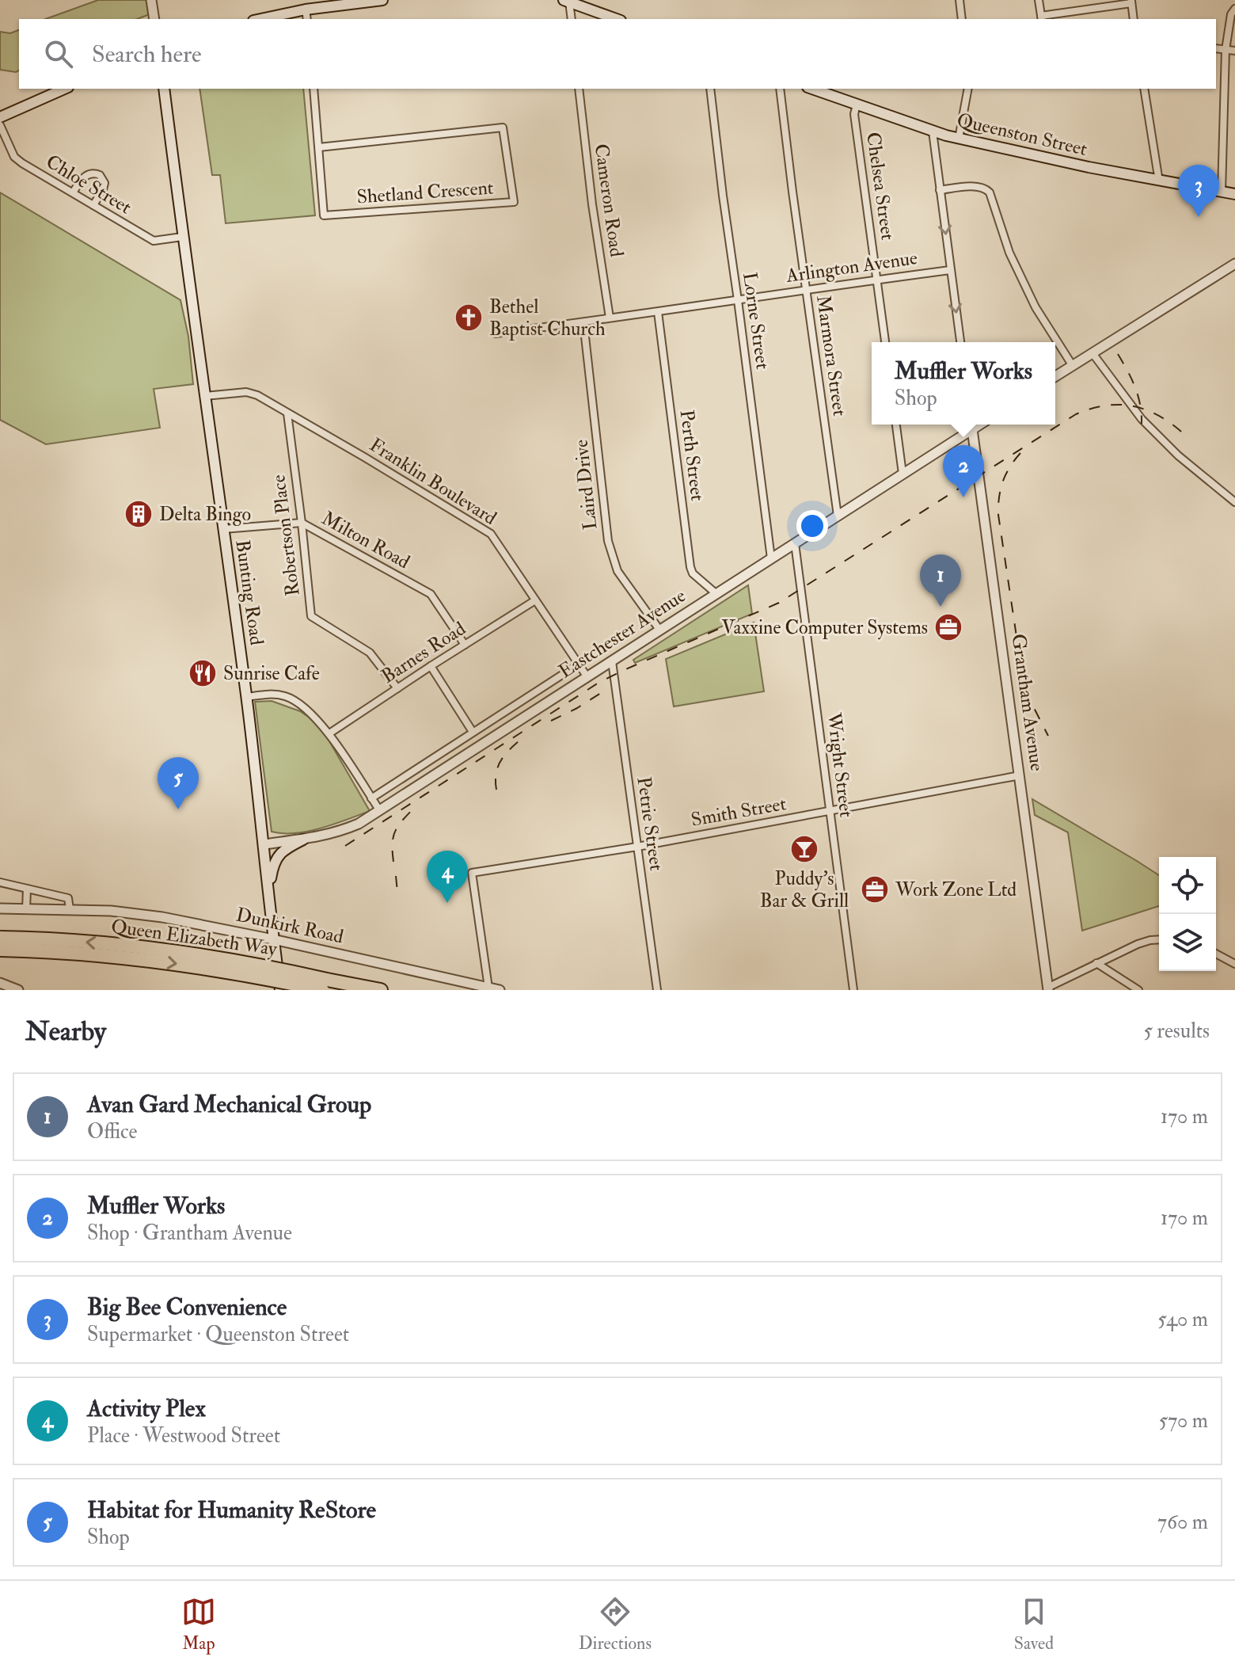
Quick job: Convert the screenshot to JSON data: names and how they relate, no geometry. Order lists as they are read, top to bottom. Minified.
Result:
{"streets":{"highway":["Queen Elizabeth Way"],"main road":["Queenston Street","Bunting Road"],"street":["Chloe Street","Chelsea Street","Shetland Crescent","Cameron Road","Arlington Avenue","Lorne Street","Marmora Street","Perth Street","Franklin Boulevard","Laird Drive","Robertson Place","Milton Road","Eastchester Avenue","Barnes Road","Grantham Avenue","Wright Street","Smith Street","Petrie Street","Dunkirk Road"]},"crossings":[["Queenston Street","Chelsea Street"],["Chloe Street","Bunting Road"],["Chelsea Street","Arlington Avenue"],["Cameron Road","Arlington Avenue"],["Arlington Avenue","Lorne Street"],["Arlington Avenue","Marmora Street"],["Arlington Avenue","Perth Street"],["Arlington Avenue","Laird Drive"],["Lorne Street","Eastchester Avenue"],["Marmora Street","Eastchester Avenue"],["Perth Street","Eastchester Avenue"],["Franklin Boulevard","Robertson Place"],["Franklin Boulevard","Bunting Road"],["Franklin Boulevard","Eastchester Avenue"],["Franklin Boulevard","Barnes Road"],["Laird Drive","Eastchester Avenue"],["Robertson Place","Milton Road"],["Robertson Place","Barnes Road"],["Milton Road","Bunting Road"],["Milton Road","Barnes Road"],["Bunting Road","Eastchester Avenue"],["Bunting Road","Dunkirk Road"],["Eastchester Avenue","Grantham Avenue"],["Eastchester Avenue","Wright Street"],["Eastchester Avenue","Petrie Street"],["Grantham Avenue","Smith Street"],["Wright Street","Smith Street"],["Smith Street","Petrie Street"],["Smith Street","Dunkirk Road"]],"places":{"church":["Bethel Baptist Church"],"building":["Delta Bingo"],"office":["Vaxxine Computer Systems","Work Zone Ltd"],"restaurant":["Sunrise Cafe"],"bar":["Puddy's Bar & Grill"]},"page":{"search":"Search here","pins":["3","2","1","5","4"],"popup":["Muffler Works","Shop"],"heading":["Nearby","5 results"],"list":[{"mark":"1","name":"Avan Gard Mechanical Group","note":"Office","value":"170 m"},{"mark":"2","name":"Muffler Works","note":"Shop · Grantham Avenue","value":"170 m"},{"mark":"3","name":"Big Bee Convenience","note":"Supermarket · Queenston Street","value":"540 m"},{"mark":"4","name":"Activity Plex","note":"Place · Westwood Street","value":"570 m"},{"mark":"5","name":"Habitat for Humanity ReStore","note":"Shop","value":"760 m"}],"nav":["Map","Directions","Saved"]}}
